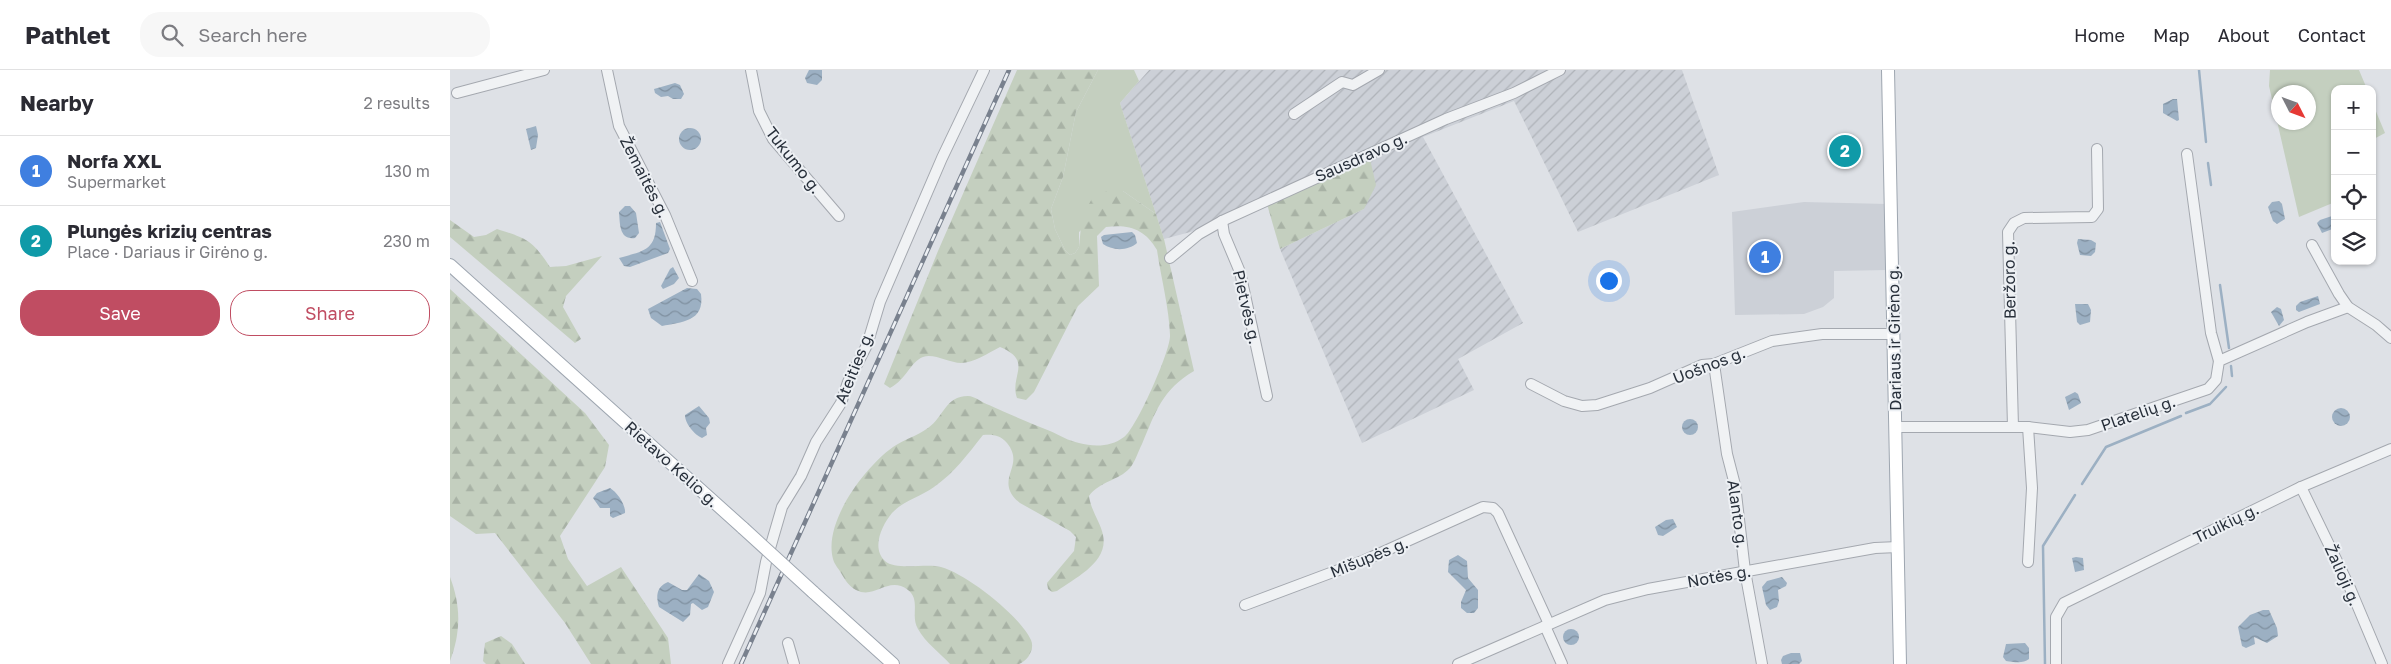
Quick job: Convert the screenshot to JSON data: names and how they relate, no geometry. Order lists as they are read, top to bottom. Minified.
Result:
{"streets":{"main road":["Dariaus ir Girėno g.","Rietavo Kelio g."],"street":["Sausdravo g.","Tukumo g.","Žemaitės g.","Beržoro g.","Pietvės g.","Uošnos g.","Ateities g.","Platelių g.","Alanto g.","Truikių g.","Mišupės g.","Žalioji g.","Notės g."]},"crossings":[["Sausdravo g.","Pietvės g."],["Beržoro g.","Platelių g."],["Dariaus ir Girėno g.","Uošnos g."],["Dariaus ir Girėno g.","Platelių g."],["Dariaus ir Girėno g.","Notės g."],["Uošnos g.","Alanto g."],["Alanto g.","Notės g."],["Truikių g.","Žalioji g."],["Mišupės g.","Notės g."]],"north":"bottom right","page":{"header":"Pathlet","search":"Search here","nav":["Home","Map","About","Contact"],"heading":["Nearby","2 results"],"map_buttons":["+","−"],"pins":["2","1"],"list":[{"mark":"1","name":"Norfa XXL","note":"Supermarket","value":"130 m"},{"mark":"2","name":"Plungės krizių centras","note":"Place · Dariaus ir Girėno g.","value":"230 m"}],"buttons":["Save","Share"]}}
